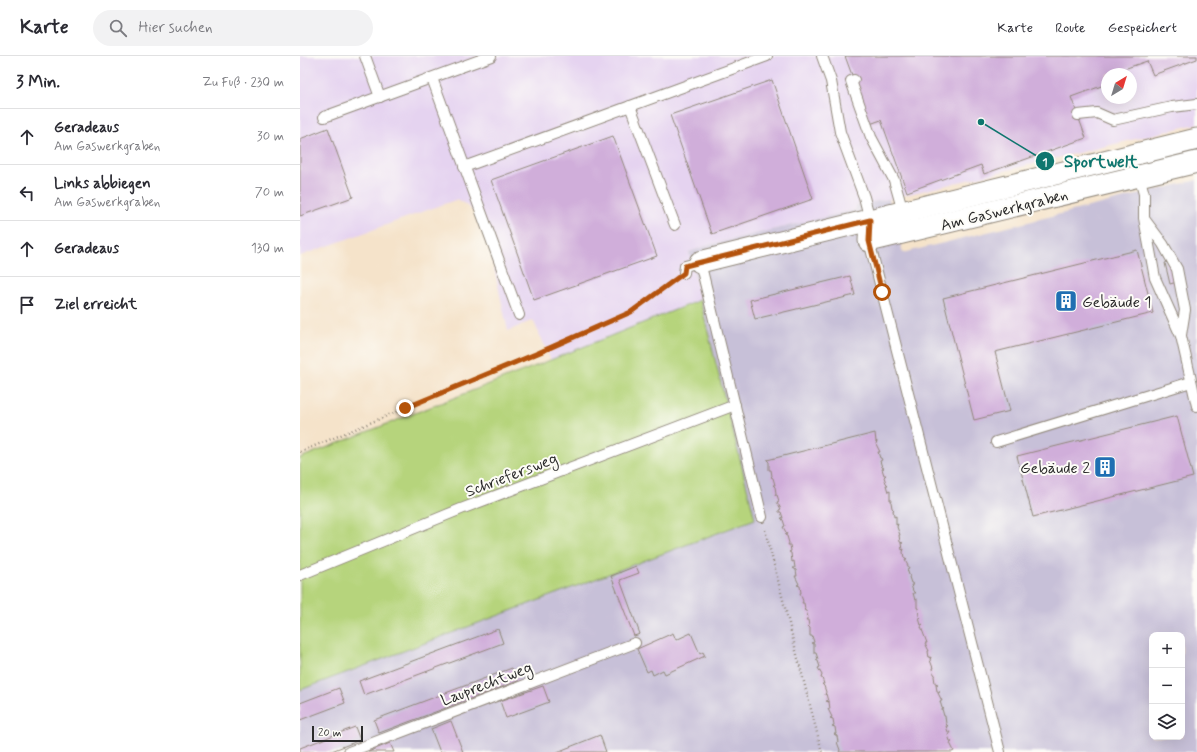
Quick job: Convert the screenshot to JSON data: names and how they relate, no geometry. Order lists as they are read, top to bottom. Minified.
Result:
{"streets":{"street":["Am Gaswerkgraben"],"lane":["Schriefersweg","Lauprechtweg"]},"places":{"other":["Sportwelt"],"building":["Gebäude 1","Gebäude 2"]},"scale_bar":"20 m","north":"top right","page":{"header":"Karte","search":"Hier suchen","nav":["Karte","Route","Gespeichert"],"heading":["3 Min.","Zu Fuß · 230 m"],"list":[["Geradeaus","Am Gaswerkgraben","30 m"],["Links abbiegen","Am Gaswerkgraben","70 m"],["Geradeaus","130 m"],"Ziel erreicht"],"map_buttons":["+","−"],"scale":"20 m"}}
